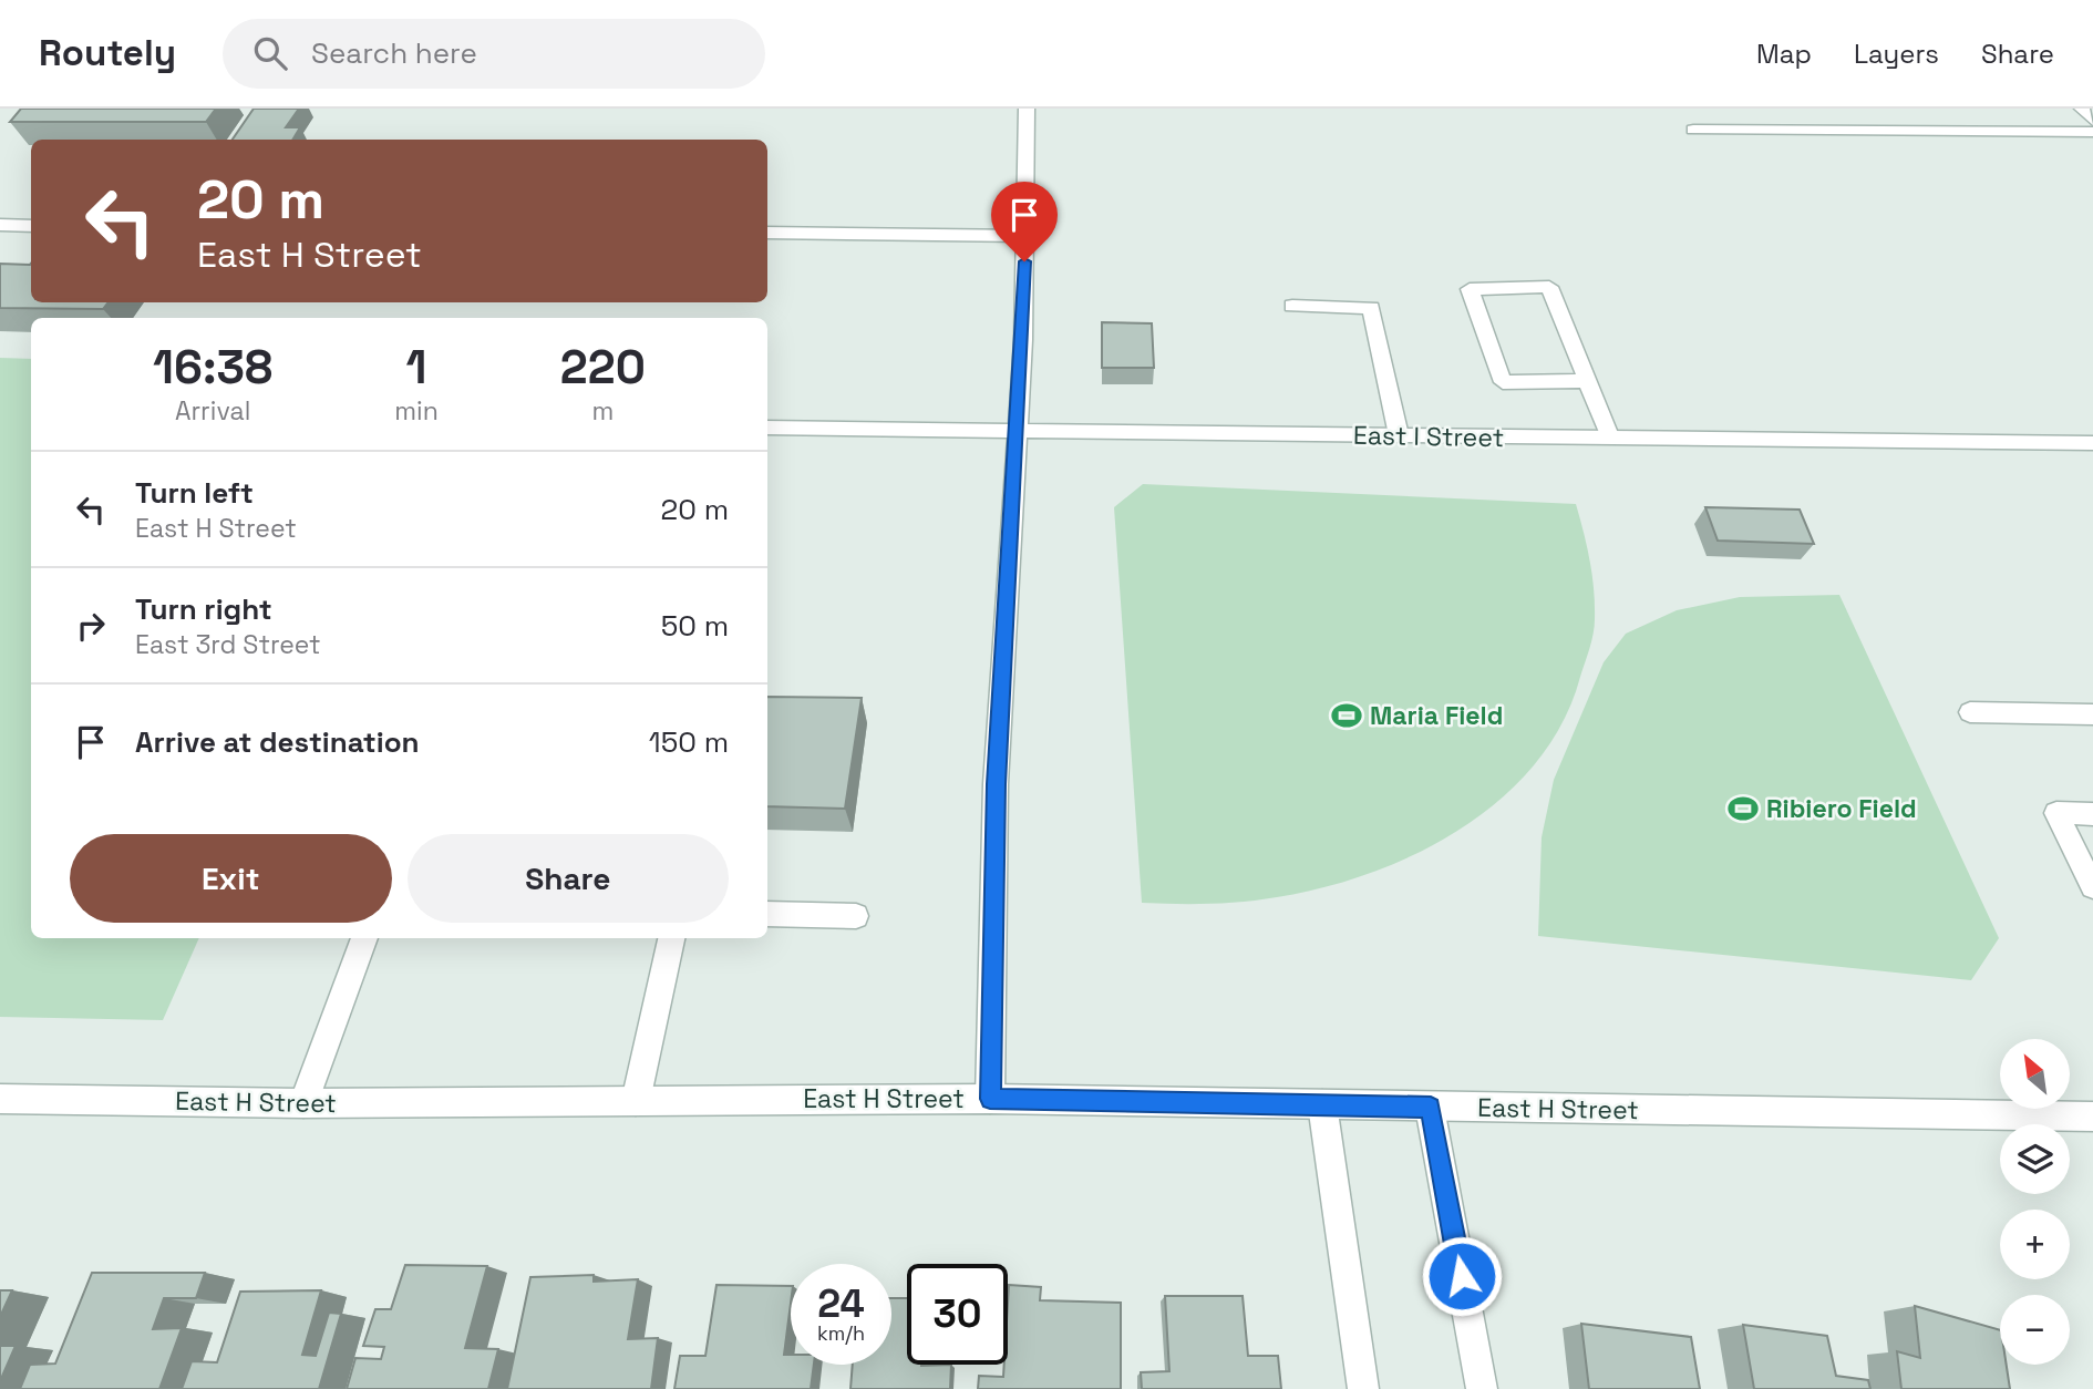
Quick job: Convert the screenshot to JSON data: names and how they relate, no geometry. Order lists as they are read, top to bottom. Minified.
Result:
{"streets":{"street":["East I Street","East H Street"]},"places":{"sports":["Maria Field","Ribiero Field"]},"north":"top left","page":{"header":"Routely","search":"Search here","nav":["Map","Layers","Share"],"turn":["20 m","East H Street"],"eta":["16:38","Arrival","1","min","220","m"],"list":[{"name":"Turn left","note":"East H Street","value":"20 m"},{"name":"Turn right","note":"East 3rd Street","value":"50 m"},{"name":"Arrive at destination","value":"150 m"}],"buttons":["Exit","Share"],"map_buttons":["+","−"],"speed":"24 km/h","limit":"30"}}
